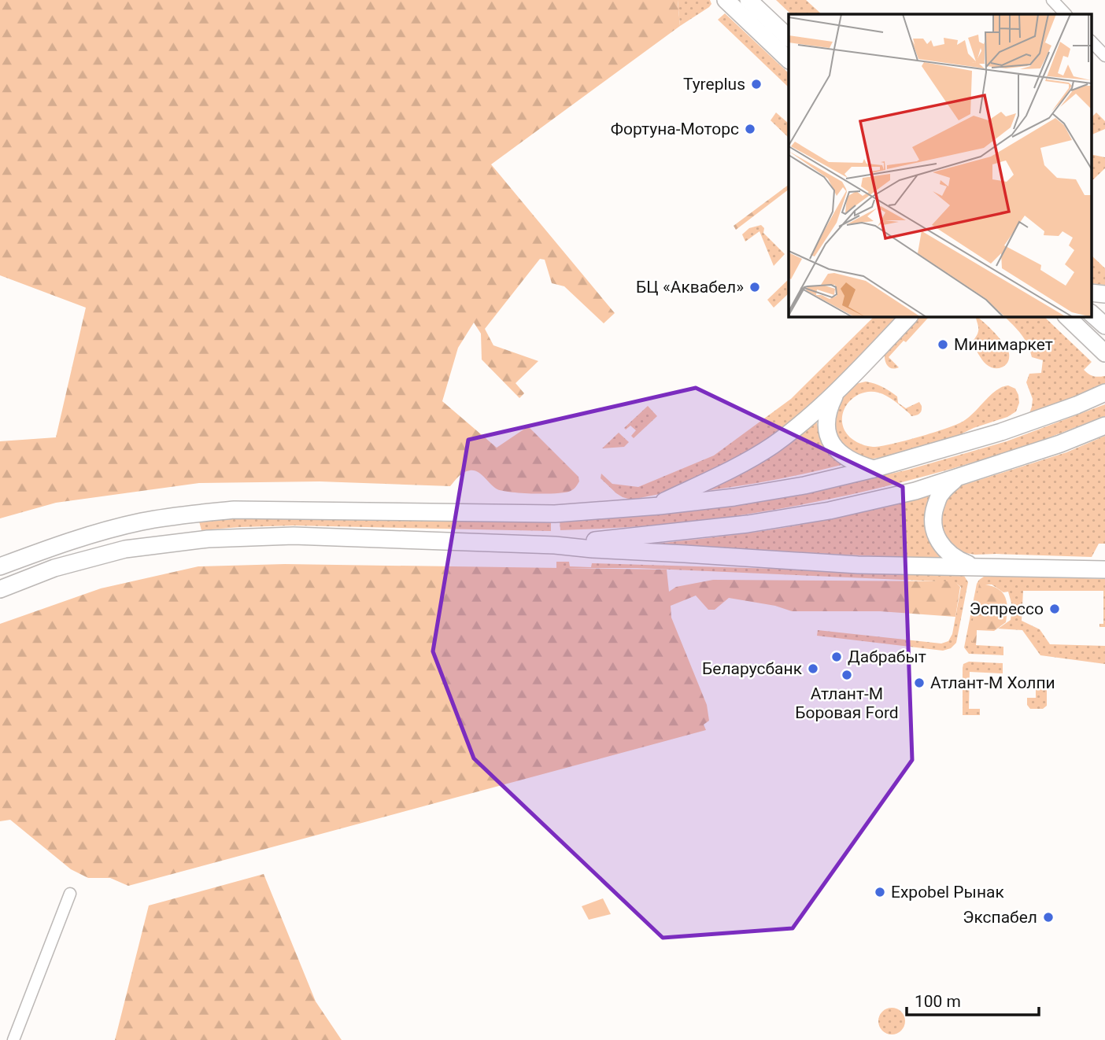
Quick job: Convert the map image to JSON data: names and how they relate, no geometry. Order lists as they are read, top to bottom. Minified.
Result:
{"places":["Tyreplus","Фортуна-Моторс","БЦ «Аквабел»","Минимаркет","Эспрессо","Дабрабыт","Беларусбанк","Атлант-М Боровая Ford","Атлант-М Холпи","Expobel Рынак","Экспабел"],"scale_bar":"100 m"}
